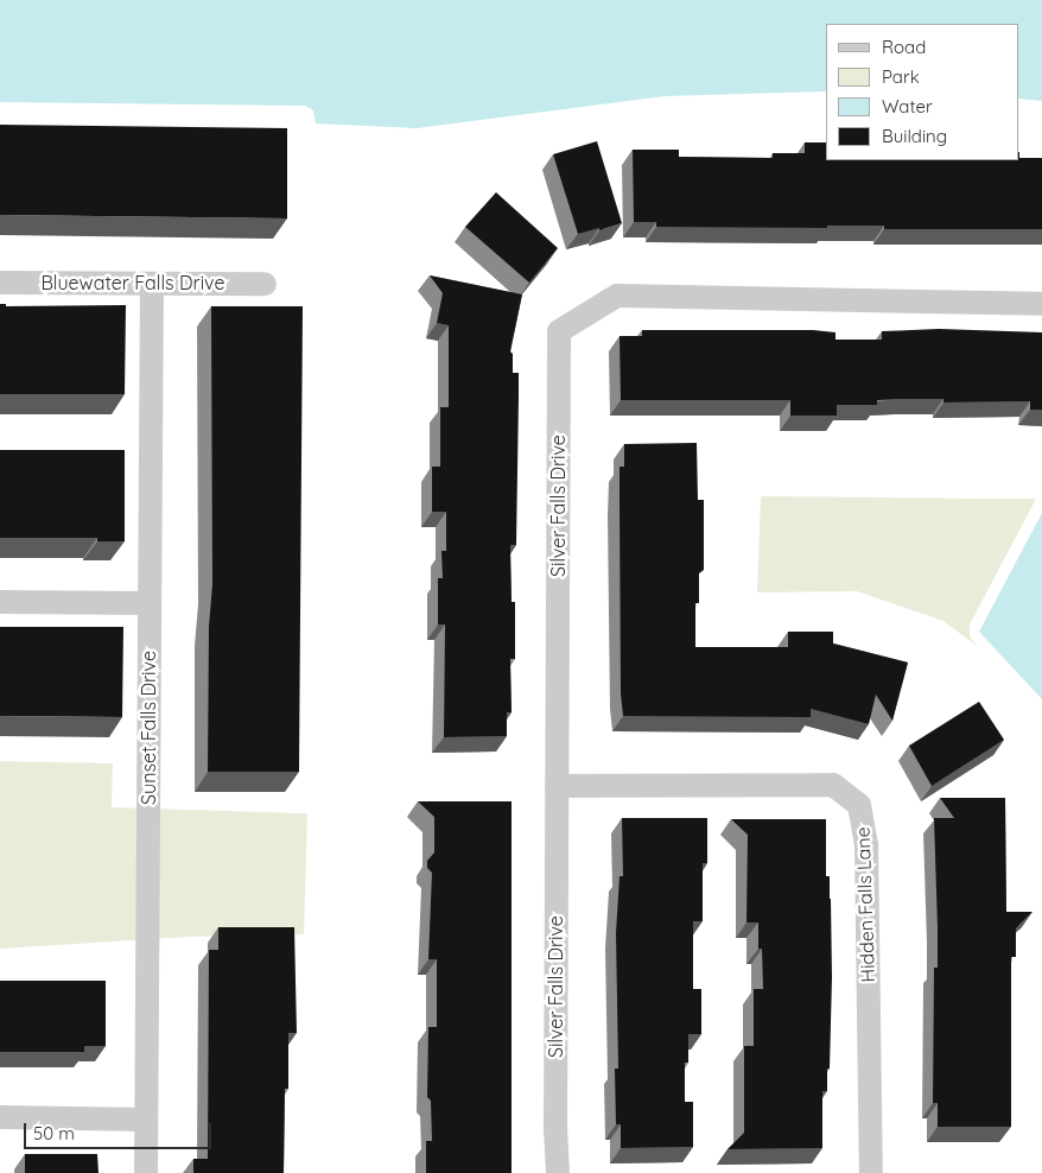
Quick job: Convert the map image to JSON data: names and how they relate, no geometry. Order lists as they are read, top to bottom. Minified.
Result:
{"streets":{"street":["Bluewater Falls Drive","Silver Falls Drive","Sunset Falls Drive","Hidden Falls Lane"]},"crossings":[["Bluewater Falls Drive","Sunset Falls Drive"],["Silver Falls Drive","Hidden Falls Lane"]],"legend":["Road","Park","Water","Building"],"scale_bar":"50 m"}
